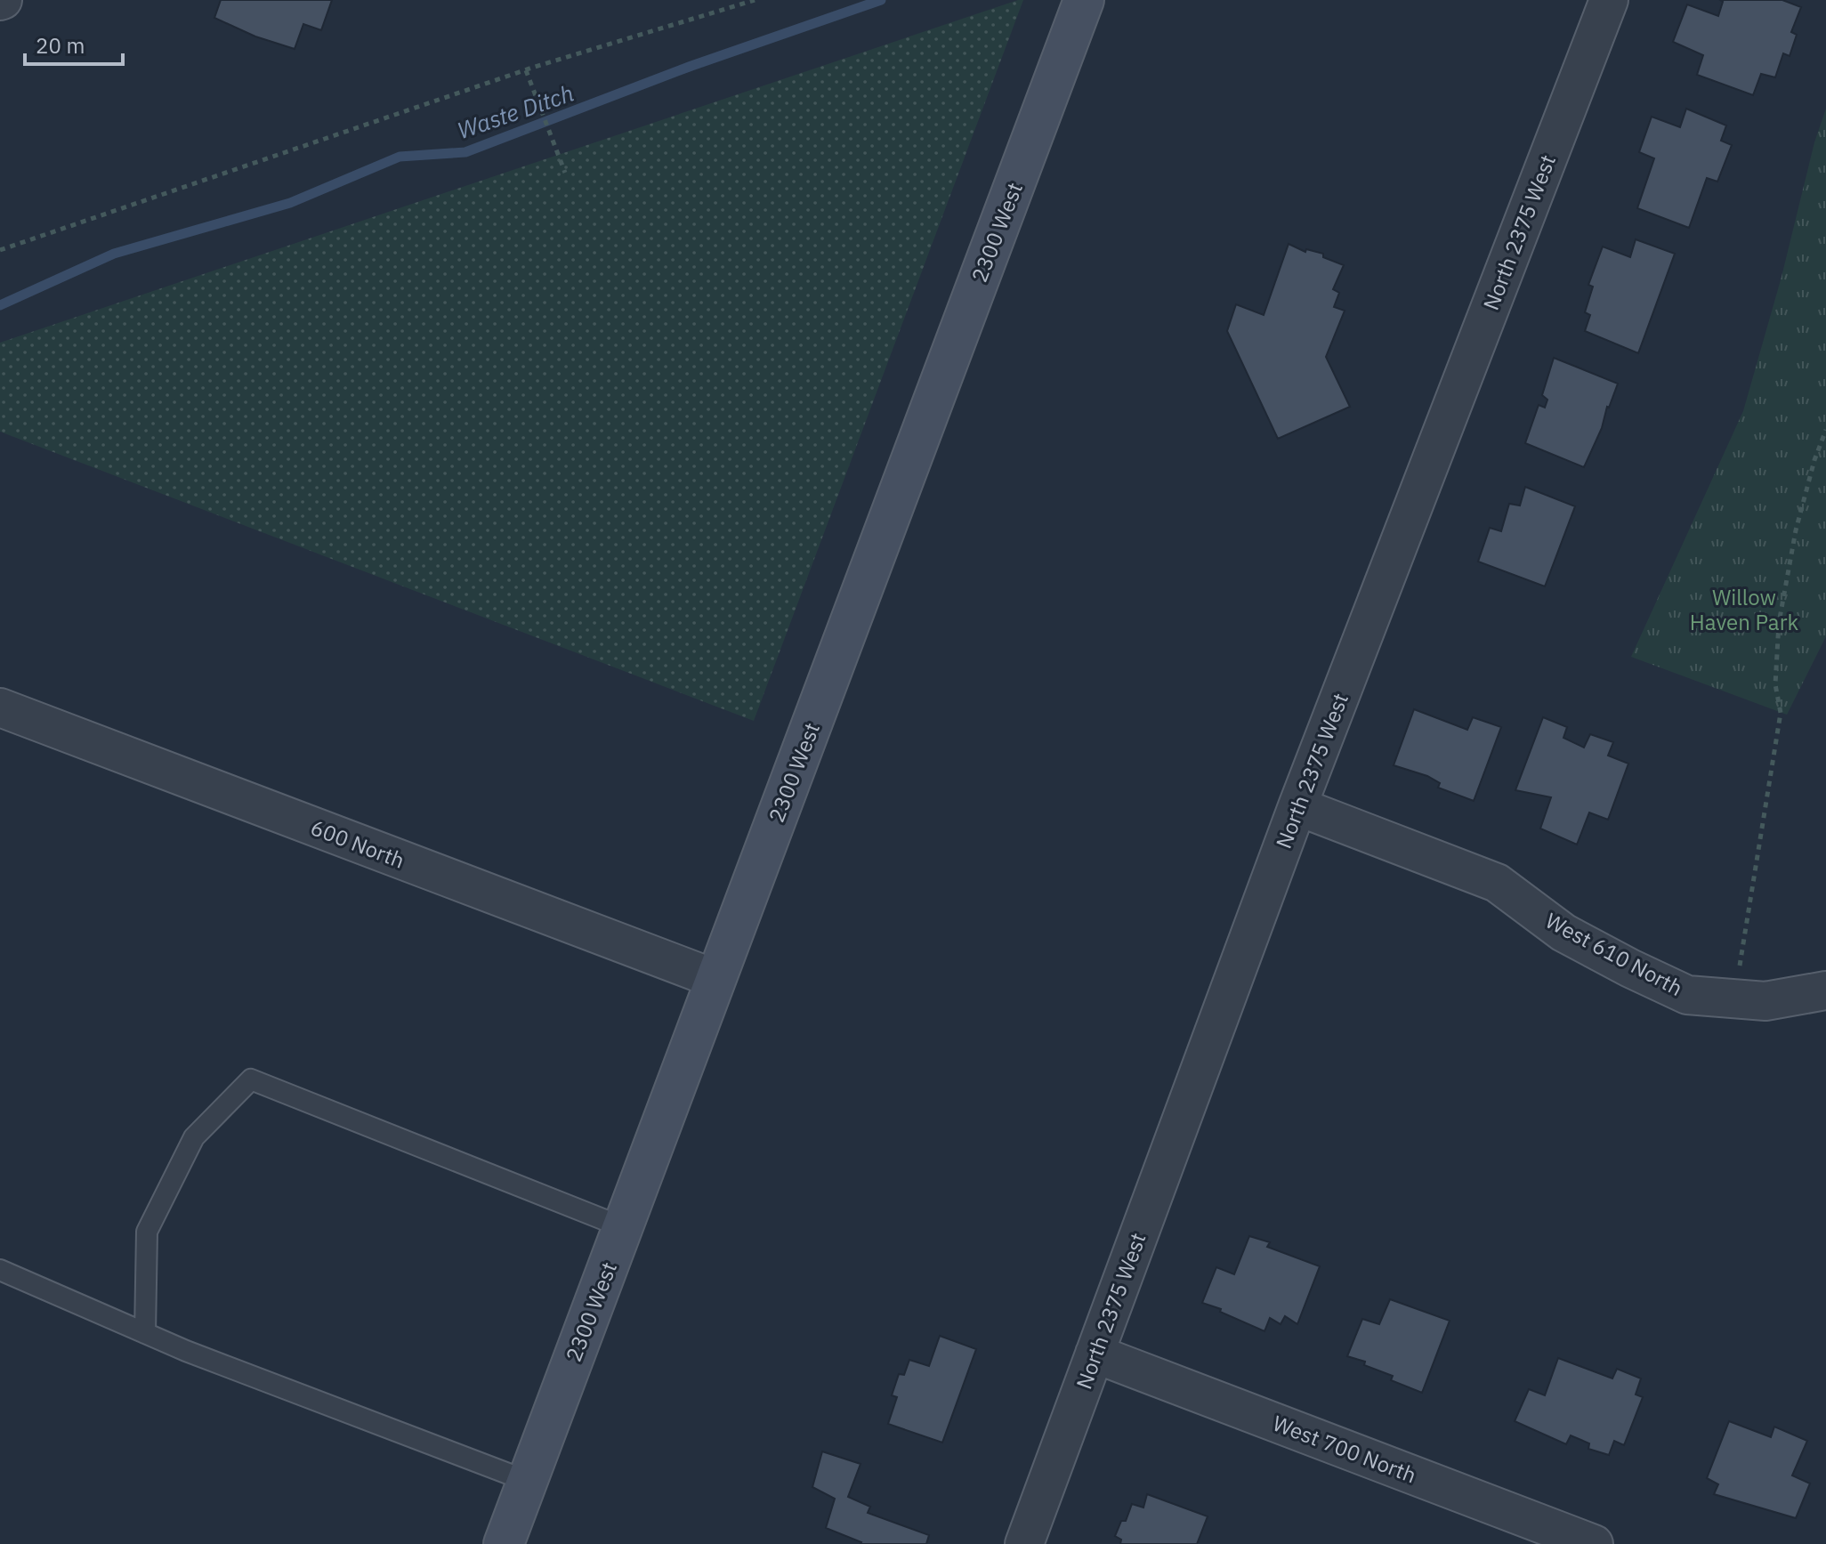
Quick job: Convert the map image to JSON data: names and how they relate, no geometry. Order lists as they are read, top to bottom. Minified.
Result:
{"streets":{"main road":["2300 West"],"street":["North 2375 West","600 North","West 610 North","West 700 North"]},"crossings":[["2300 West","600 North"],["North 2375 West","West 610 North"],["North 2375 West","West 700 North"]],"water":["Waste Ditch"],"parks":["Willow Haven Park"],"scale_bar":"20 m"}
